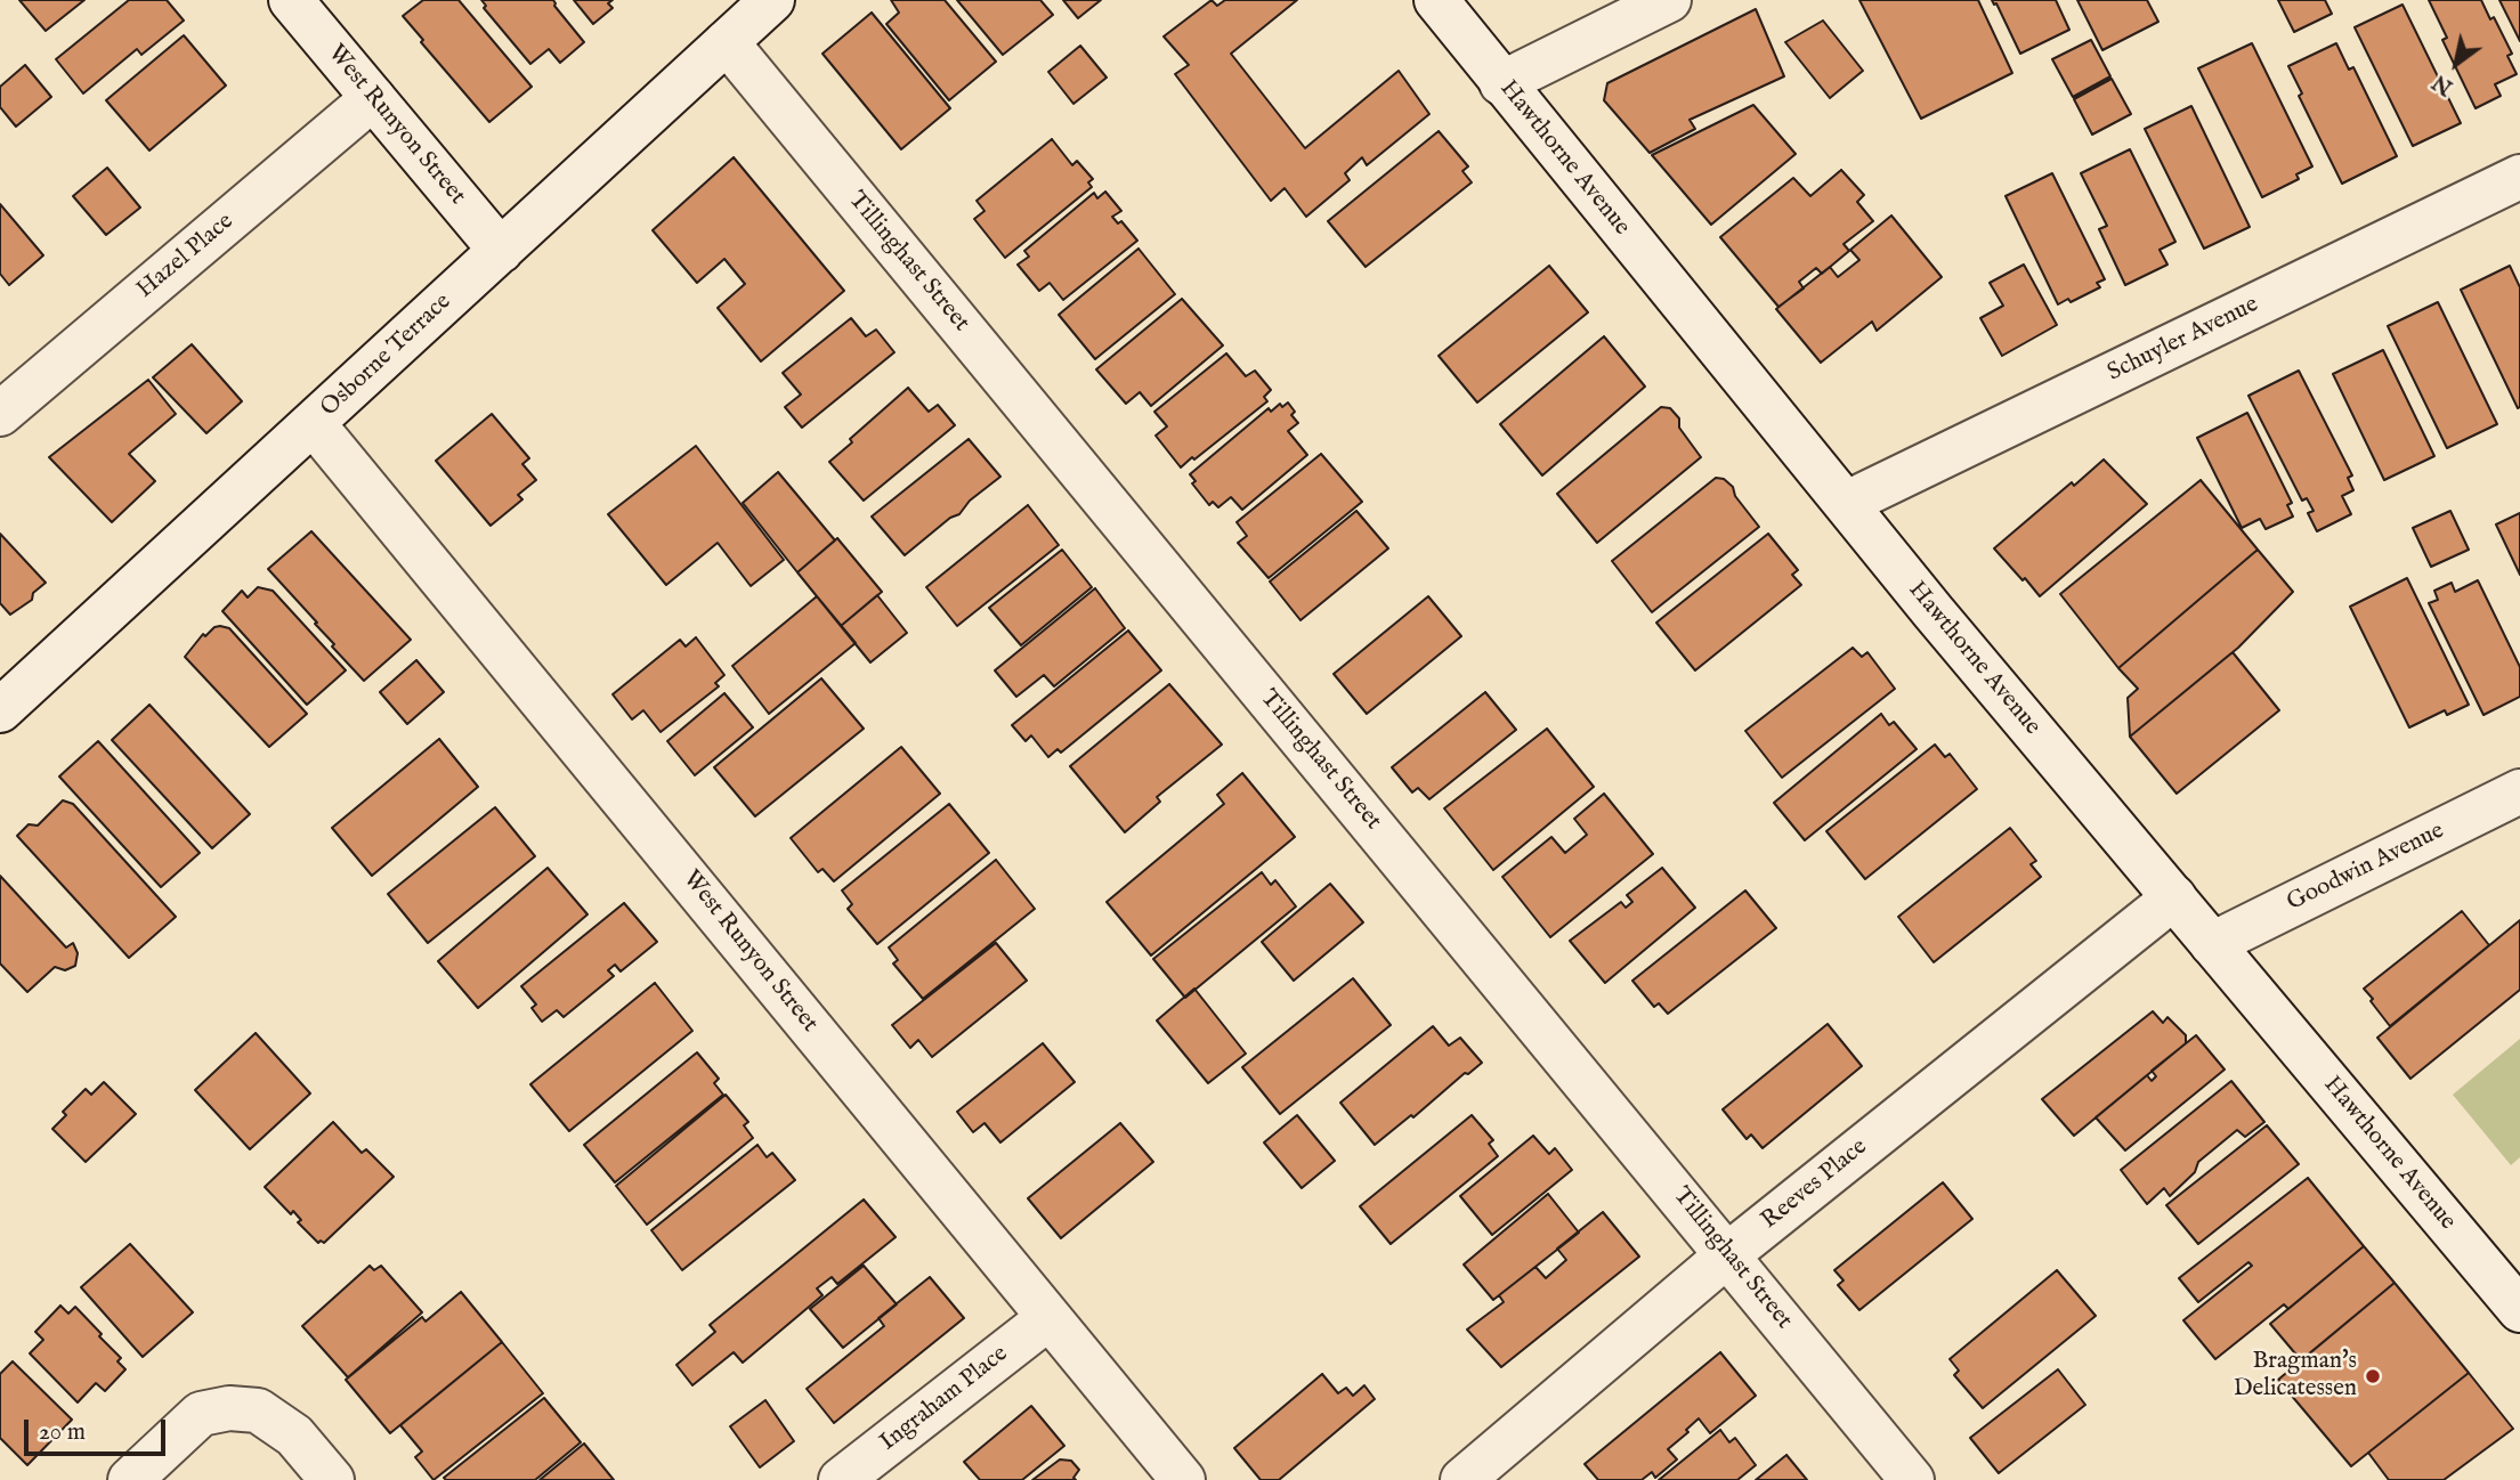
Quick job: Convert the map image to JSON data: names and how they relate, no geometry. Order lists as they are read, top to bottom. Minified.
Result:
{"streets":{"street":["West Runyon Street","Hawthorne Avenue","Hazel Place","Tillinghast Street","Schuyler Avenue","Osborne Terrace","Goodwin Avenue","Reeves Place","Ingraham Place"]},"crossings":[["West Runyon Street","Hazel Place"],["West Runyon Street","Osborne Terrace"],["West Runyon Street","Ingraham Place"],["Hawthorne Avenue","Schuyler Avenue"],["Hawthorne Avenue","Goodwin Avenue"],["Hawthorne Avenue","Reeves Place"],["Tillinghast Street","Osborne Terrace"],["Tillinghast Street","Reeves Place"]],"places":["Bragman's Delicatessen"],"scale_bar":"20 m","north":"bottom left"}
